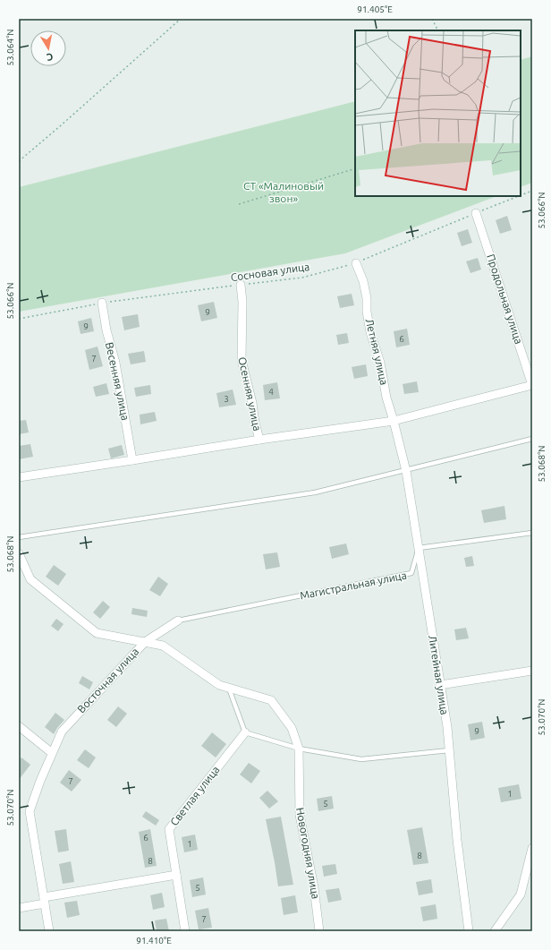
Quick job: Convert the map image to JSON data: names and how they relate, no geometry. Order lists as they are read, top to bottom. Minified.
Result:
{"streets":{"street":["Продольная улица","Летняя улица","Весенняя улица","Осенняя улица","Литейная улица","Восточная улица","Светлая улица","Новогодняя улица"],"lane":["Магистральная улица"],"path":["Сосновая улица"]},"crossings":[["Сосновая улица","Продольная улица"],["Сосновая улица","Летняя улица"],["Сосновая улица","Весенняя улица"],["Сосновая улица","Осенняя улица"],["Летняя улица","Литейная улица"],["Магистральная улица","Литейная улица"],["Магистральная улица","Восточная улица"],["Восточная улица","Новогодняя улица"]],"parks":["СТ «Малиновый звон»"],"house_numbers":["9","9","6","7","4","3","9","7","1","5","6","1","8","8","5","7"],"north":"bottom","coordinates":["91.405°E","53.064°N","53.066°N","53.068°N","53.070°N","91.410°E"]}
